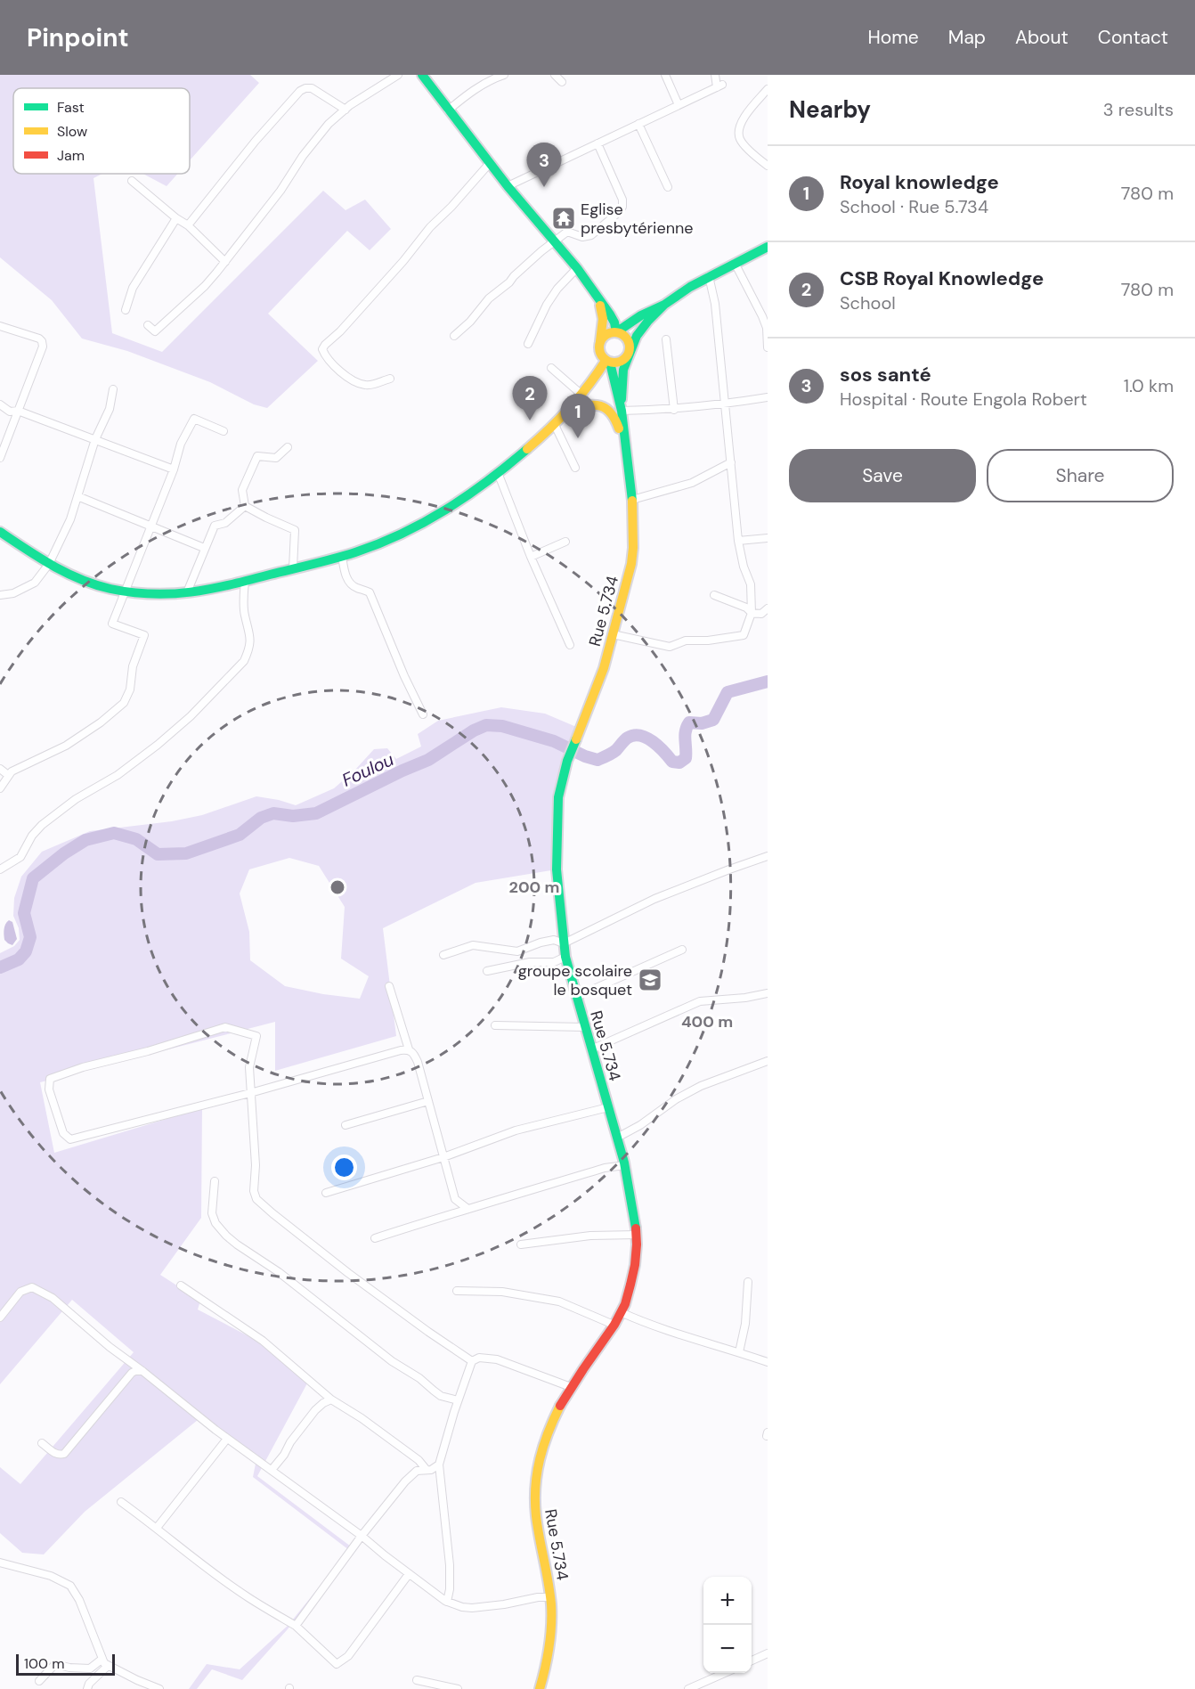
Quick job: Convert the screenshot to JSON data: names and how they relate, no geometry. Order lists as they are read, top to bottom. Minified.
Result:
{"streets":{"street":["Rue 5.734"]},"water":["Foulou"],"places":{"temple":["Eglise presbytérienne"],"school or university":["groupe scolaire le bosquet"]},"legend":["Fast","Slow","Jam"],"scale_bar":"100 m","page":{"header":"Pinpoint","nav":["Home","Map","About","Contact"],"heading":["Nearby","3 results"],"pins":["3","2","1"],"list":[{"mark":"1","name":"Royal knowledge","note":"School · Rue 5.734","value":"780 m"},{"mark":"2","name":"CSB Royal Knowledge","note":"School","value":"780 m"},{"mark":"3","name":"sos santé","note":"Hospital · Route Engola Robert","value":"1.0 km"}],"buttons":["Save","Share"],"map_buttons":["+","−"],"scale":"100 m"},"rings":["200 m","400 m"]}
